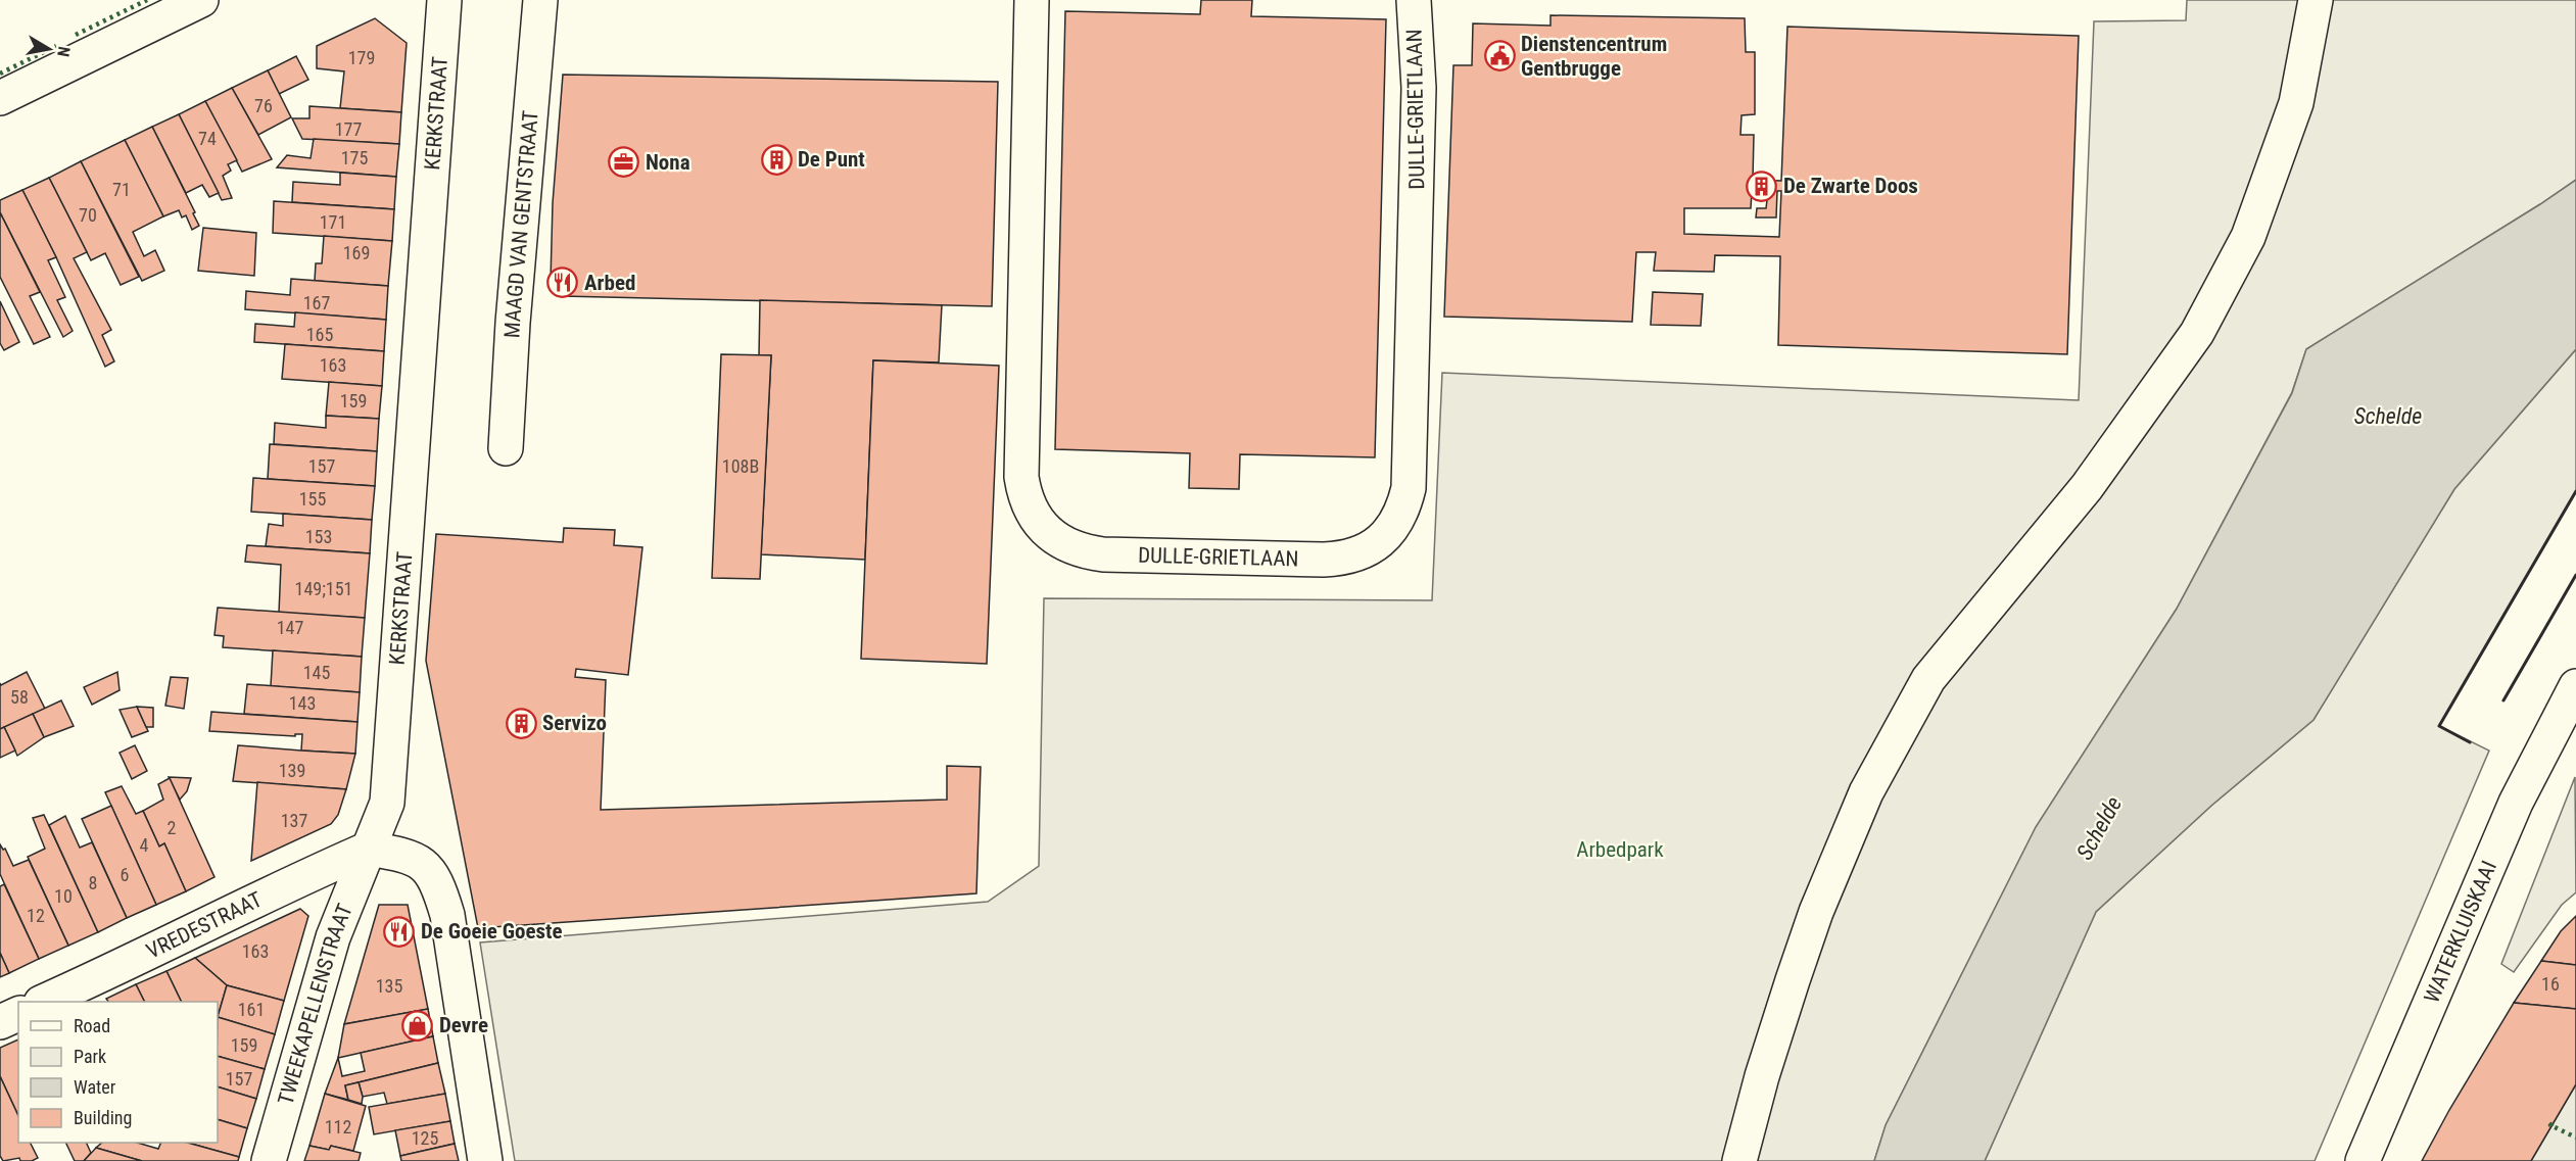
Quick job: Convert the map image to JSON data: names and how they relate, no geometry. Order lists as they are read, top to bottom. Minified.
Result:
{"streets":{"street":["DULLE-GRIETLAAN","KERKSTRAAT","MAAGD VAN GENTSTRAAT","VREDESTRAAT","WATERKLUISKAAI","TWEEKAPELLENSTRAAT"]},"crossings":[["KERKSTRAAT","VREDESTRAAT"],["KERKSTRAAT","TWEEKAPELLENSTRAAT"],["VREDESTRAAT","TWEEKAPELLENSTRAAT"]],"water":["Schelde"],"parks":["Arbedpark"],"places":{"public building":["Dienstencentrum Gentbrugge"],"building":["De Punt","De Zwarte Doos","Servizo"],"office":["Nona"],"restaurant":["Arbed","De Goeie Goeste"],"shop":["Devre"]},"house_numbers":["179","76","177","74","175","71","70","171","169","167","165","163","159","157","108B","155","153","149;151","147","145","58","143","139","137","2","4","6","8","10","12","163","16","135","161","159","157","112","125"],"legend":["Road","Park","Water","Building"],"north":"right"}
